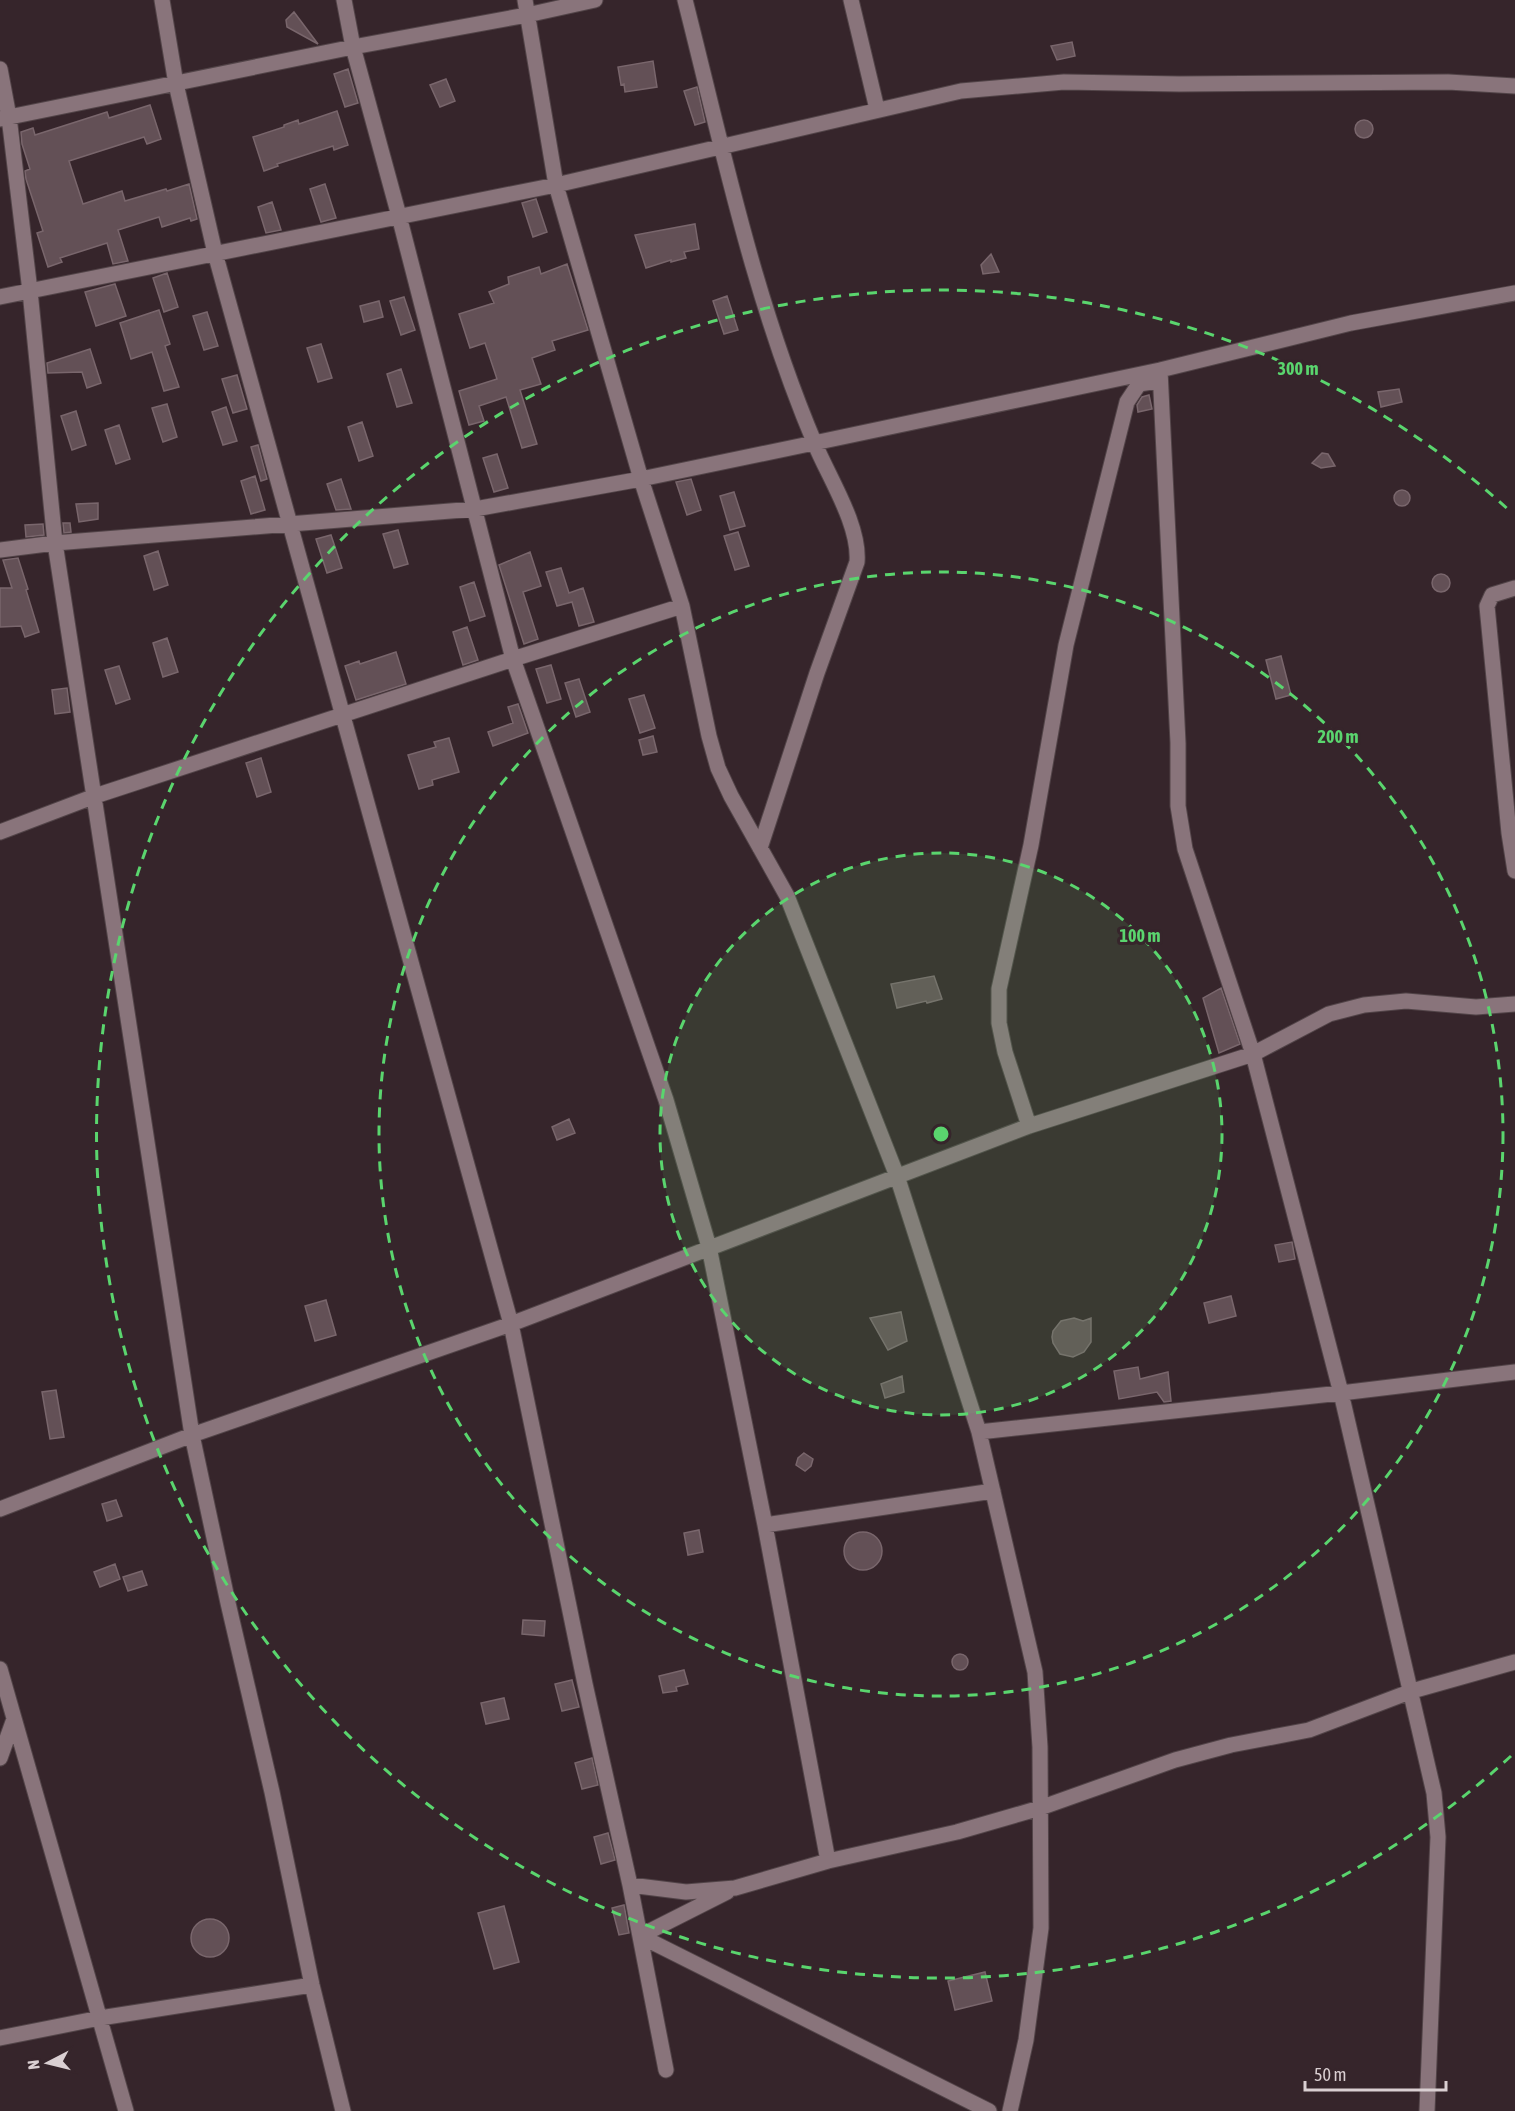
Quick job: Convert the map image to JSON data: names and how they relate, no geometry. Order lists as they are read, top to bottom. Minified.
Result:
{"scale_bar":"50 m","north":"left","rings":["300 m","200 m","100 m"]}
